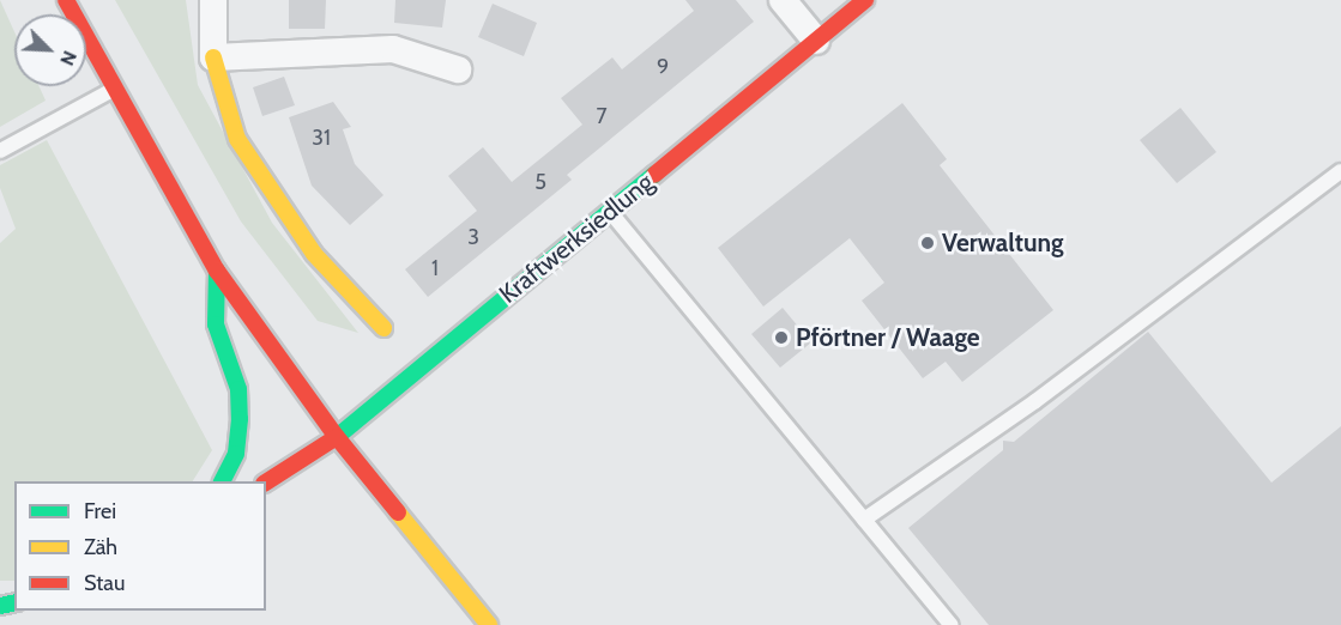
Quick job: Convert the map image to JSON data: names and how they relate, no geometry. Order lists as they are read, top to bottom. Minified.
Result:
{"streets":{"main road":["Kraftwerksiedlung"]},"places":["Verwaltung","Pförtner / Waage"],"house_numbers":["9","7","31","5","3","1"],"legend":["Frei","Zäh","Stau"],"north":"bottom right"}
